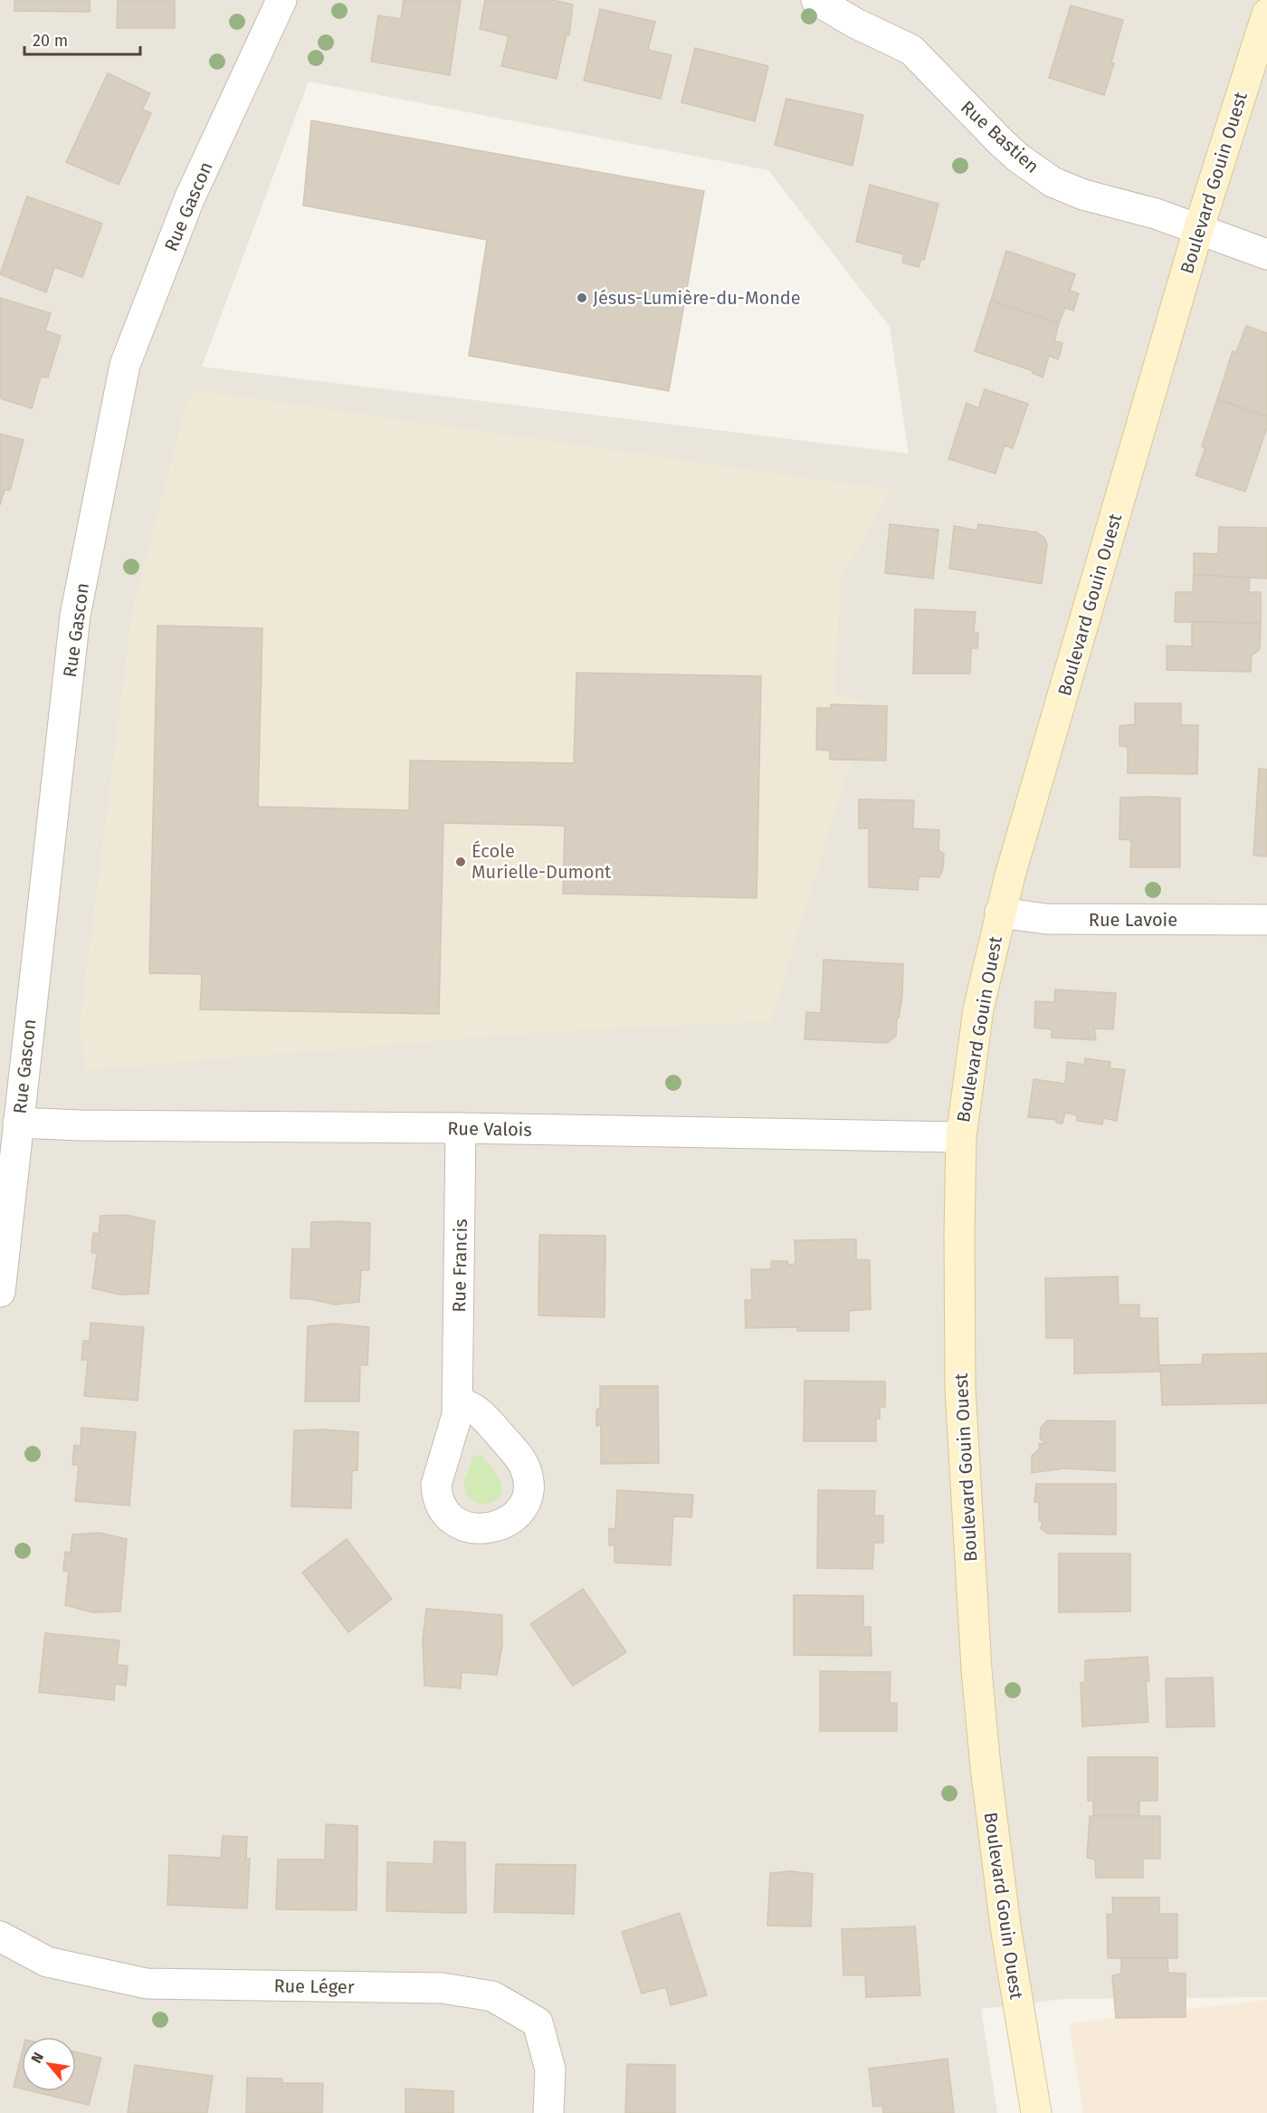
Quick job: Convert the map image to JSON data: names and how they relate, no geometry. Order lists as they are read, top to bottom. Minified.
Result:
{"streets":{"street":["Rue Bastien","Boulevard Gouin Ouest","Rue Gascon","Rue Lavoie","Rue Valois","Rue Francis","Rue Léger"]},"crossings":[["Rue Bastien","Boulevard Gouin Ouest"],["Boulevard Gouin Ouest","Rue Lavoie"],["Boulevard Gouin Ouest","Rue Valois"],["Rue Gascon","Rue Valois"],["Rue Valois","Rue Francis"]],"places":["Jésus-Lumière-du-Monde","École Murielle-Dumont"],"scale_bar":"20 m","north":"top left"}
